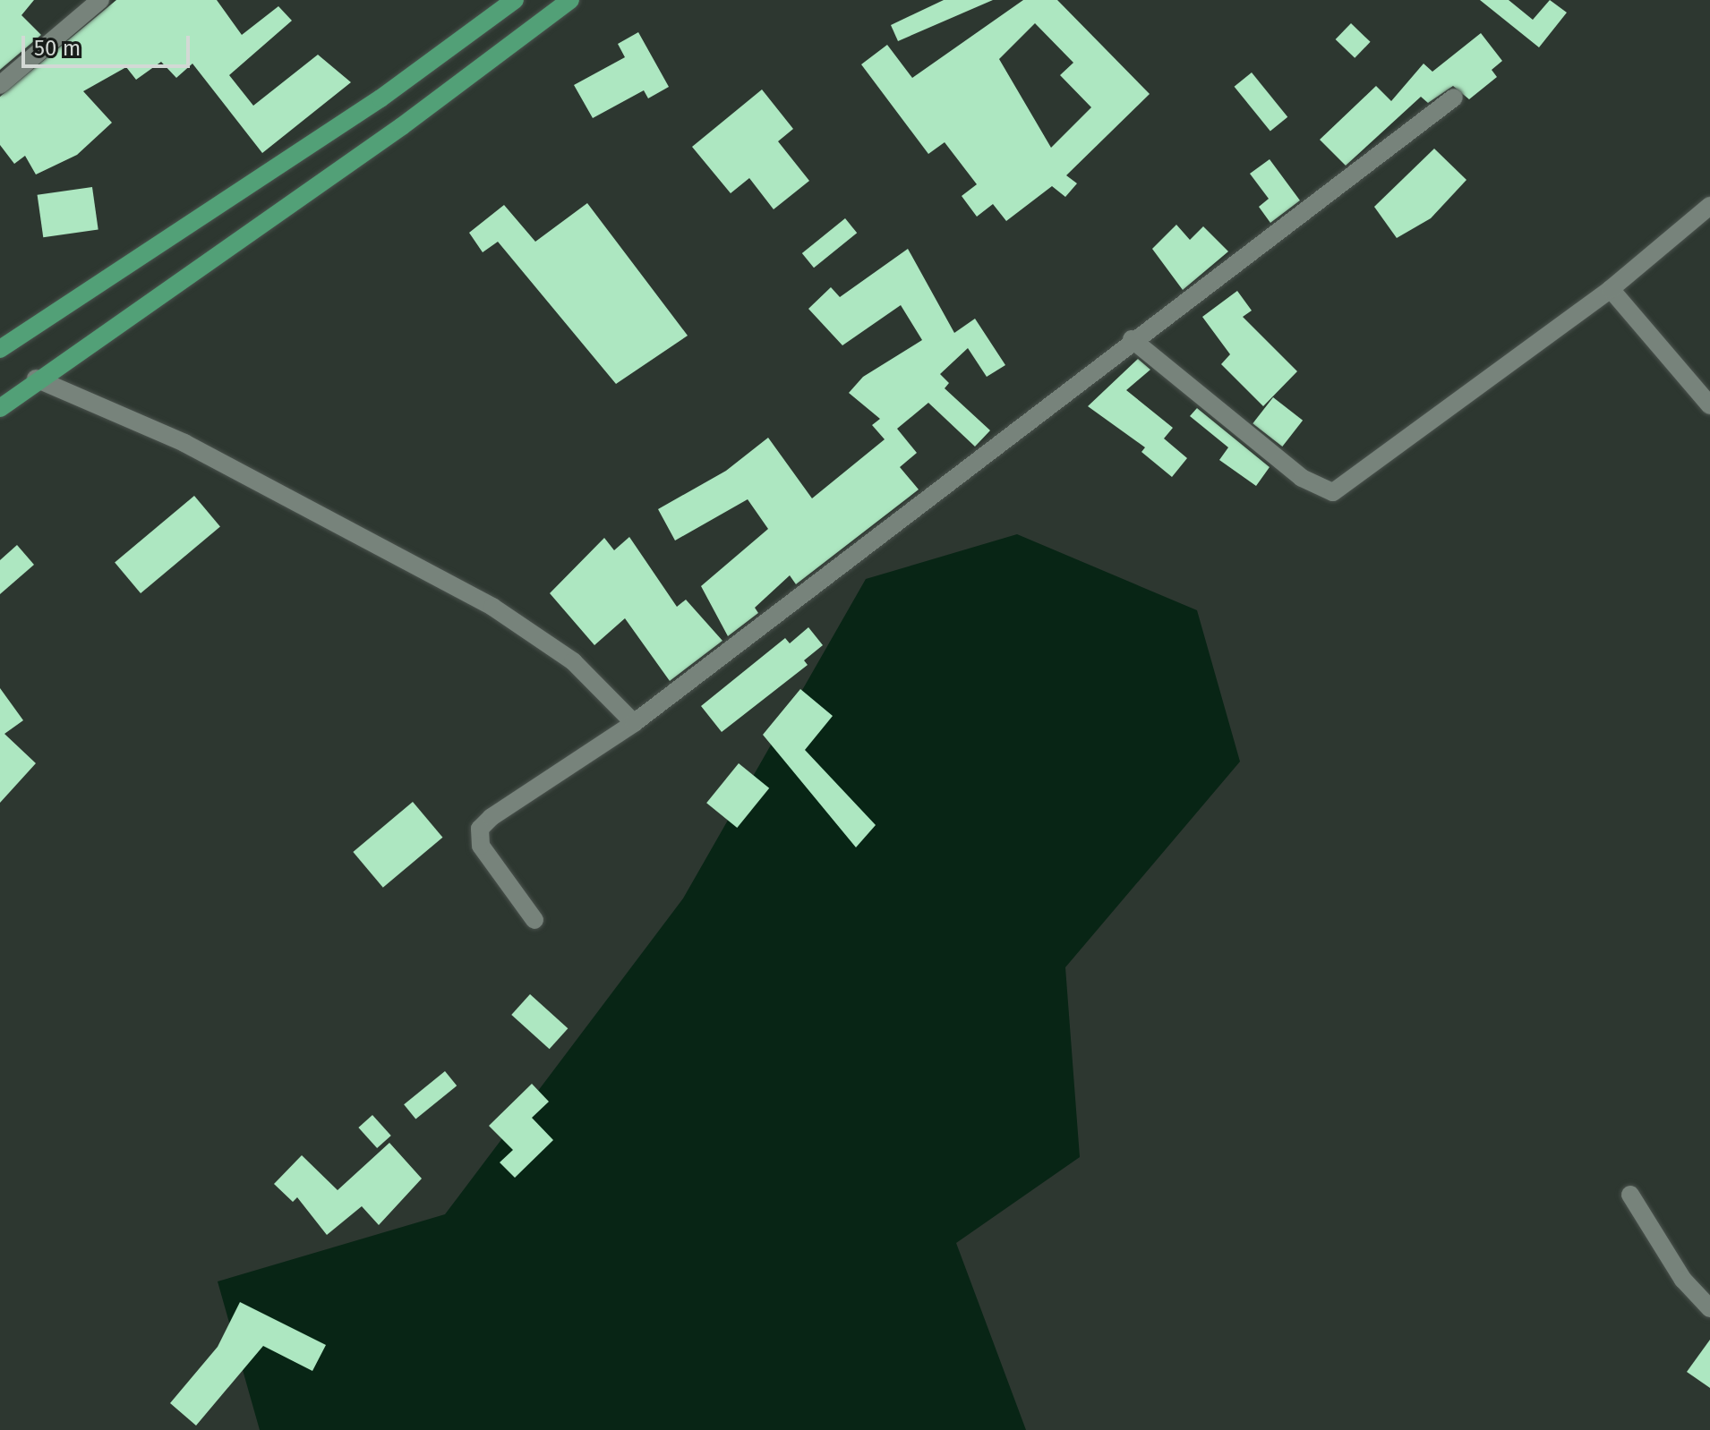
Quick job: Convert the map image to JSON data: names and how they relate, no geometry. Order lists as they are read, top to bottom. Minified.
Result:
{"scale_bar":"50 m"}
